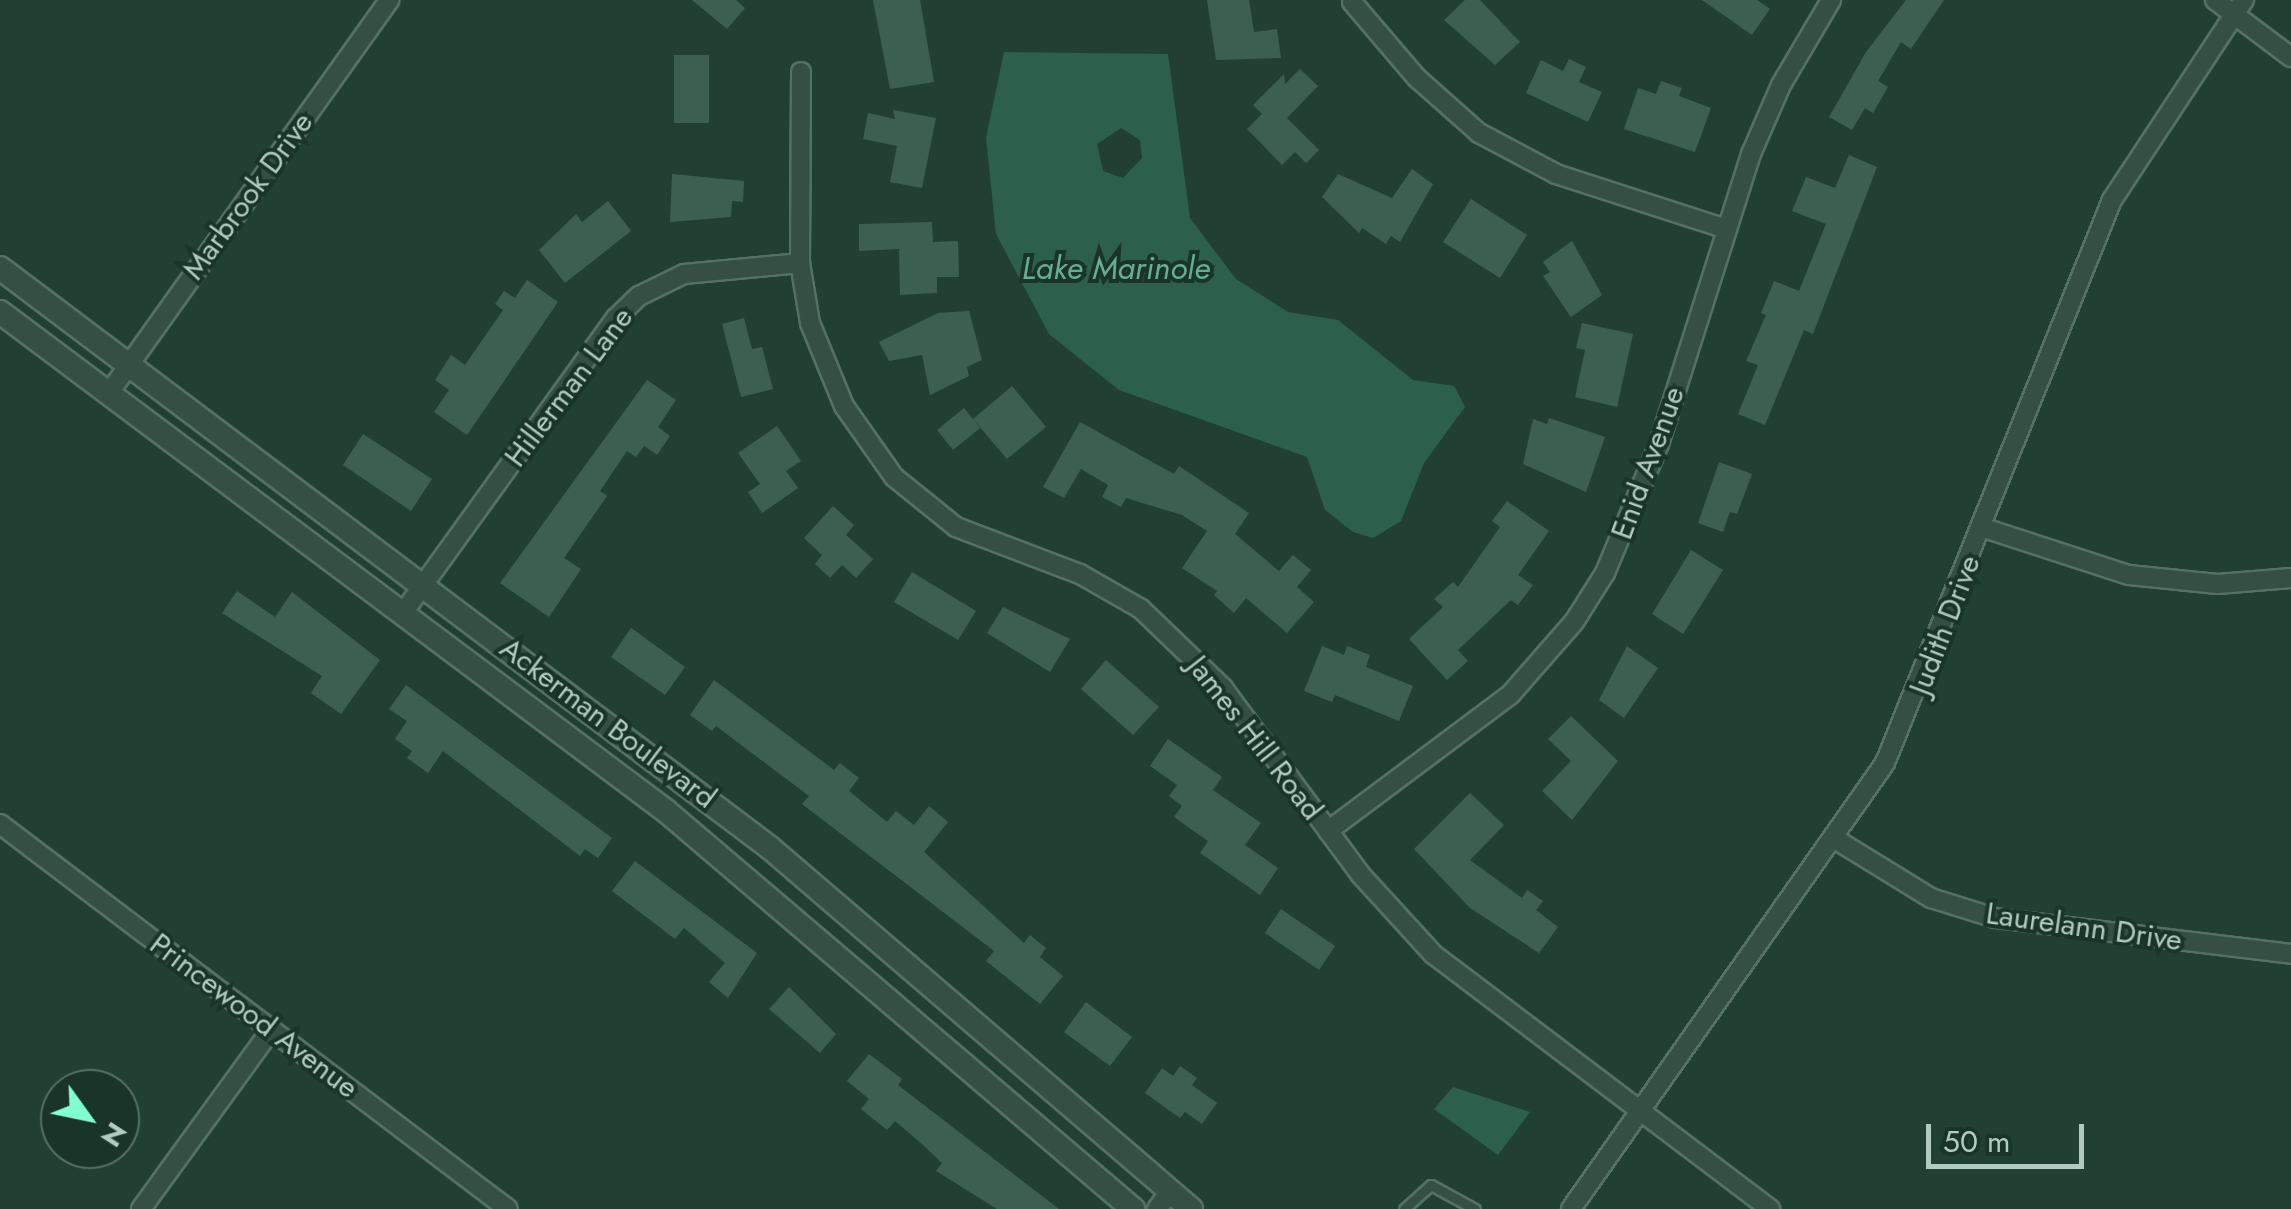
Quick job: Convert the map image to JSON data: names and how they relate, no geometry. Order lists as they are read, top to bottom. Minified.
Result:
{"streets":{"street":["Marbrook Drive","Hillerman Lane","Enid Avenue","Judith Drive","Ackerman Boulevard","James Hill Road","Laurelann Drive","Princewood Avenue"]},"crossings":[["Marbrook Drive","Ackerman Boulevard"],["Hillerman Lane","Ackerman Boulevard"],["Hillerman Lane","James Hill Road"],["Enid Avenue","James Hill Road"],["Judith Drive","James Hill Road"],["Judith Drive","Laurelann Drive"]],"water":["Lake Marinole"],"scale_bar":"50 m","north":"bottom right"}
